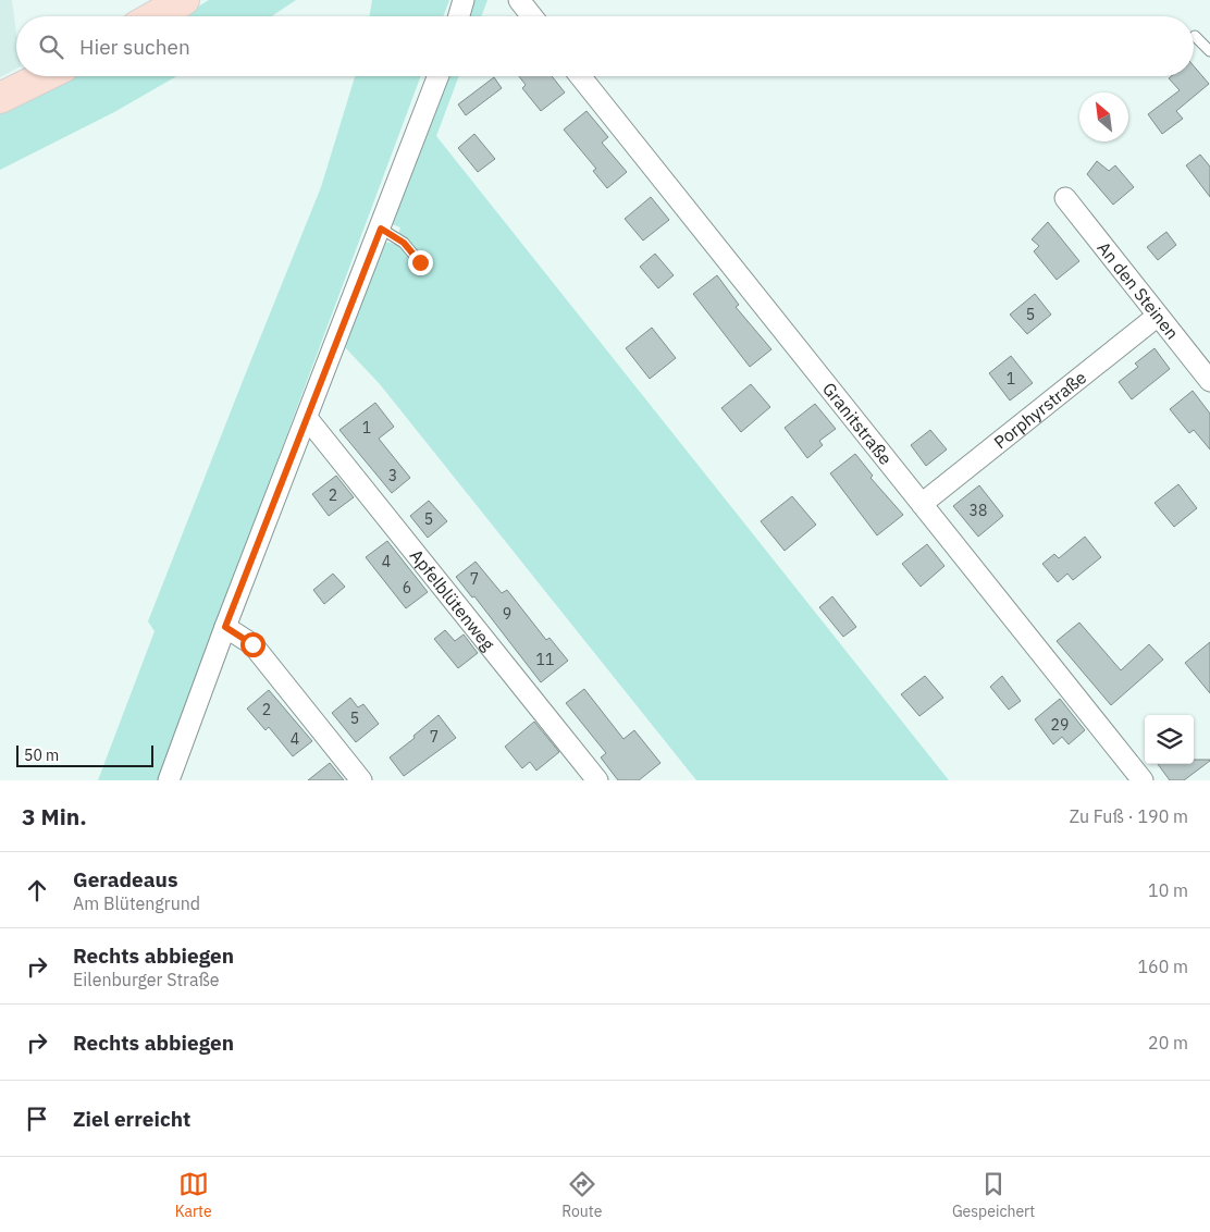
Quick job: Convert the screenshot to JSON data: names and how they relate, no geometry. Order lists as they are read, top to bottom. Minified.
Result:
{"streets":{"street":["An den Steinen","Porphyrstraße","Granitstraße","Apfelblütenweg"]},"crossings":[["An den Steinen","Porphyrstraße"],["Porphyrstraße","Granitstraße"]],"house_numbers":["5","1","1","3","2","38","5","4","7","6","9","11","2","5","29","7","4"],"scale_bar":"50 m","north":"top left","page":{"search":"Hier suchen","scale":"50 m","heading":["3 Min.","Zu Fuß · 190 m"],"list":[["Geradeaus","Am Blütengrund","10 m"],["Rechts abbiegen","Eilenburger Straße","160 m"],["Rechts abbiegen","20 m"],"Ziel erreicht"],"nav":["Karte","Route","Gespeichert"]}}
